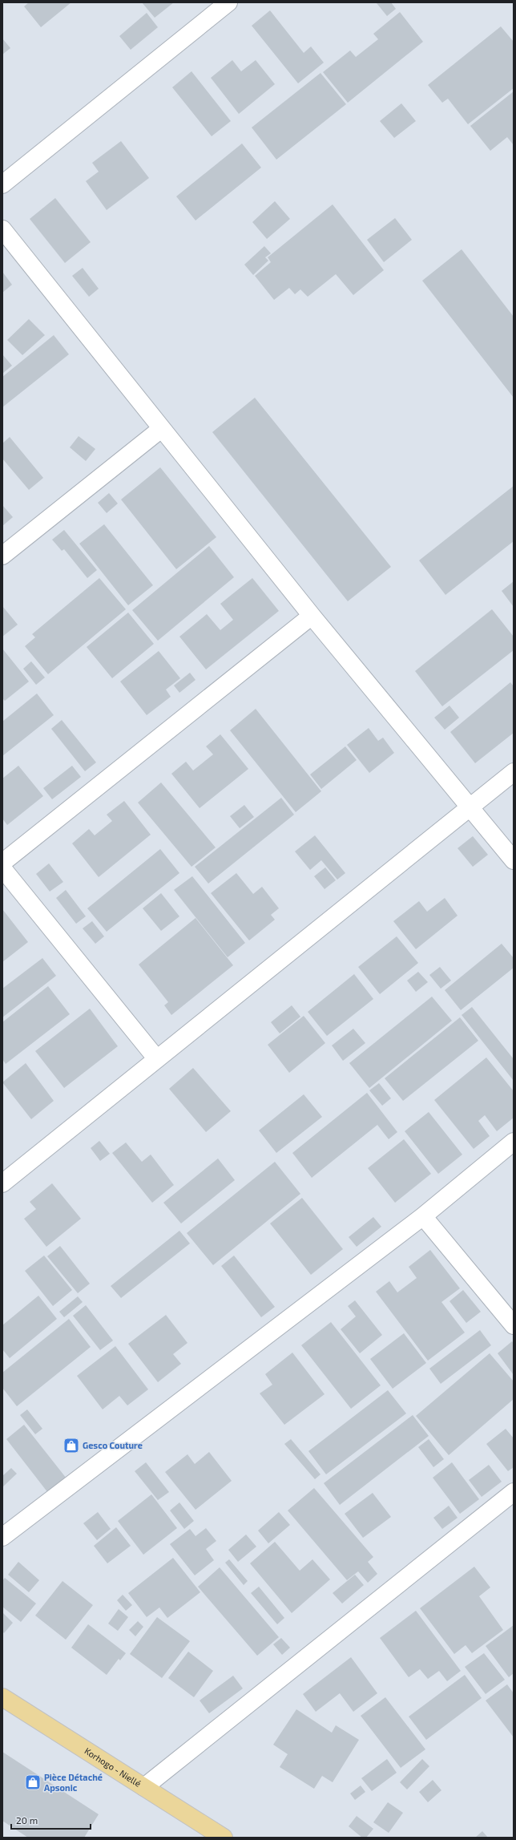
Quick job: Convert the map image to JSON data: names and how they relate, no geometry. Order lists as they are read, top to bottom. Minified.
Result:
{"streets":{"main road":["Korhogo - Niellé"]},"places":{"shop":["Gesco Couture","Pièce Détaché Apsonic"]},"scale_bar":"20 m"}
